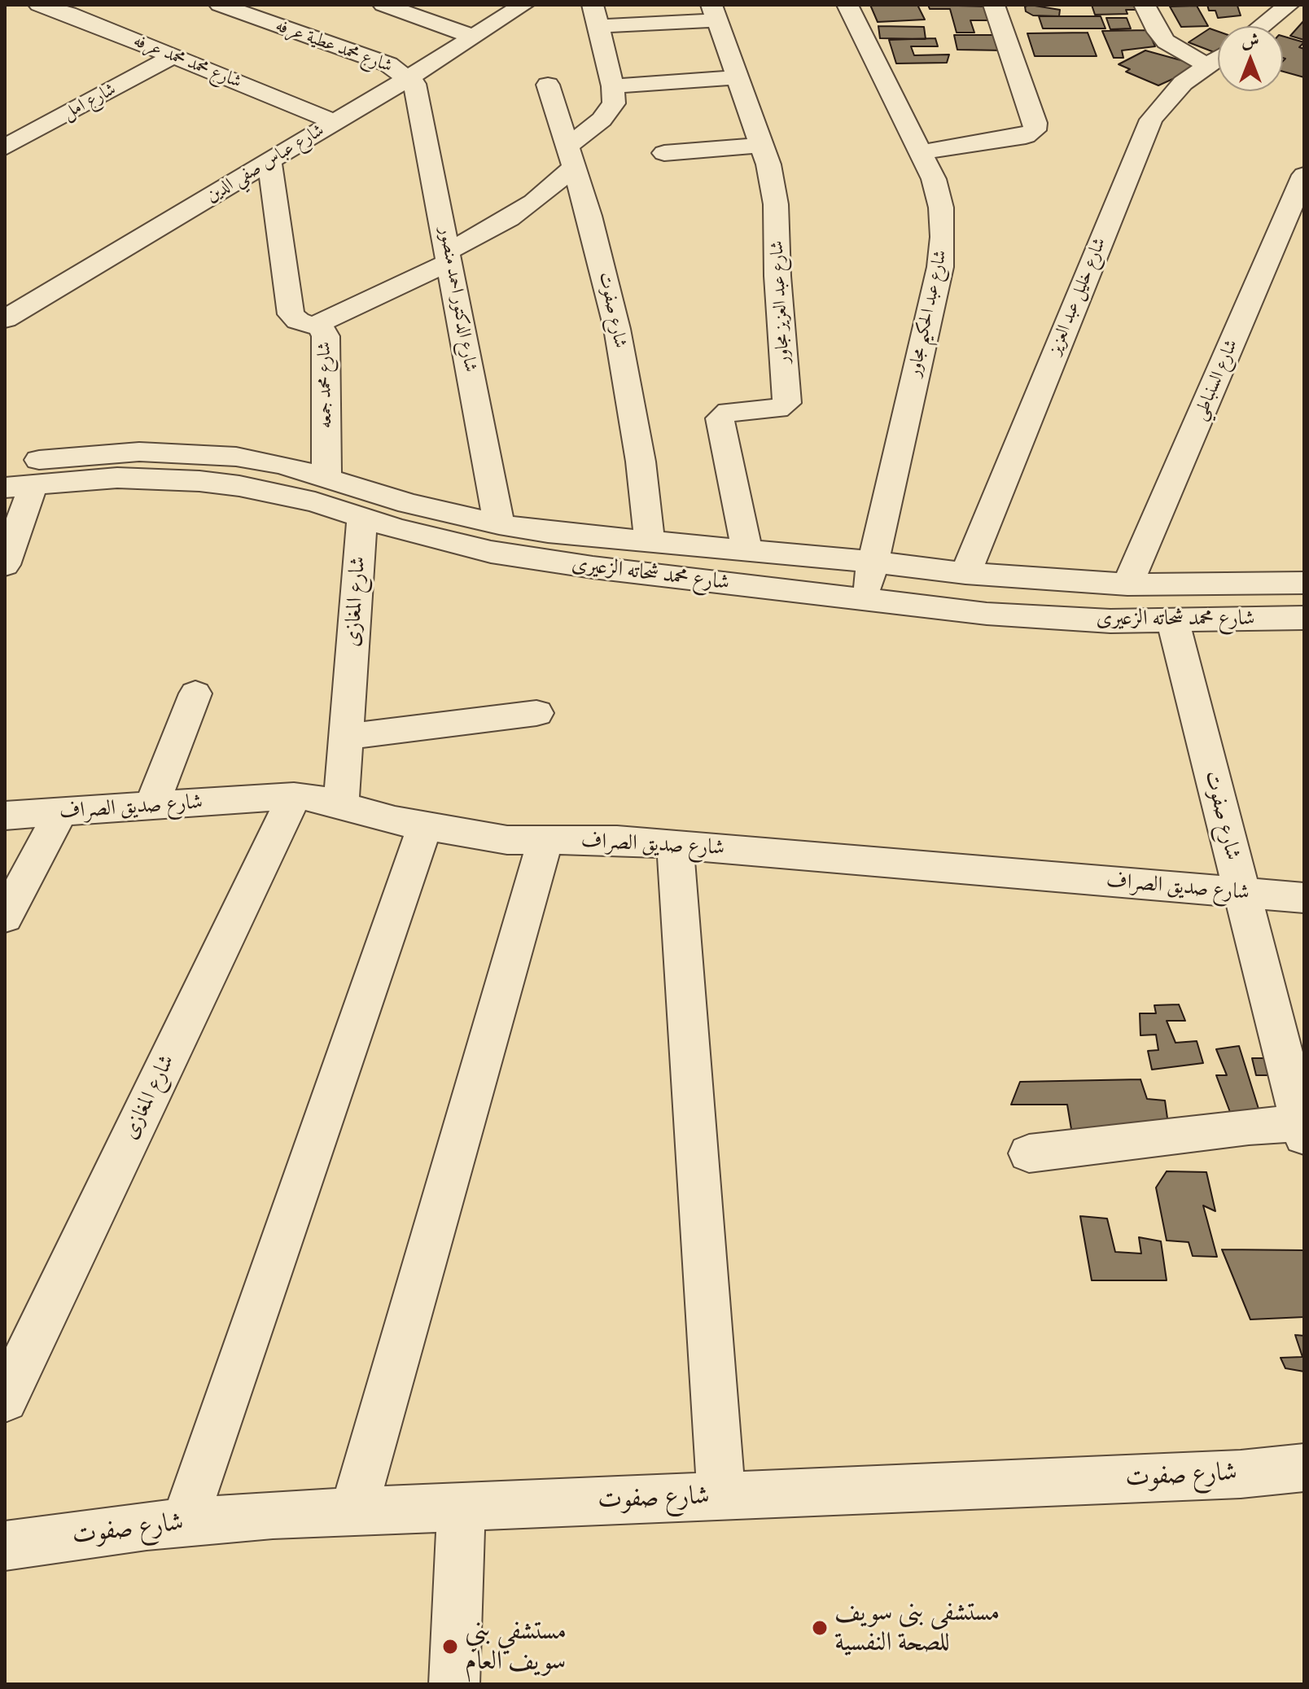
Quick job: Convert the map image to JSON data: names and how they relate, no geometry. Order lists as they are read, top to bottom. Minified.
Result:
{"streets":{"street":["شارع محمد عطية عرفه","شارع محمد محمد عرفه","شارع امل","شارع عباس صفي الدين","شارع خليل عبد العزيز","شارع الدكتور احمد منصور","شارع عبد العزيز مجاور","شارع صفوت","شارع عبد الحكيم مجاور","شارع السنباطي","شارع محمد جمعه","شارع محمد شحاته الزعيرى","شارع المغازى","شارع صديق الصراف"]},"crossings":[["شارع محمد عطية عرفه","شارع عباس صفي الدين"],["شارع محمد عطية عرفه","شارع الدكتور احمد منصور"],["شارع محمد محمد عرفه","شارع امل"],["شارع محمد محمد عرفه","شارع عباس صفي الدين"],["شارع عباس صفي الدين","شارع الدكتور احمد منصور"],["شارع عباس صفي الدين","شارع محمد جمعه"],["شارع خليل عبد العزيز","شارع محمد شحاته الزعيرى"],["شارع الدكتور احمد منصور","شارع محمد شحاته الزعيرى"],["شارع عبد العزيز مجاور","شارع محمد شحاته الزعيرى"],["شارع صفوت","شارع محمد شحاته الزعيرى"],["شارع صفوت","شارع صديق الصراف"],["شارع عبد الحكيم مجاور","شارع محمد شحاته الزعيرى"],["شارع السنباطي","شارع محمد شحاته الزعيرى"],["شارع محمد جمعه","شارع محمد شحاته الزعيرى"],["شارع محمد شحاته الزعيرى","شارع المغازى"],["شارع المغازى","شارع صديق الصراف"]],"places":["مستشفى بنى سويف للصحة النفسية","مستشفي بني سويف العام"],"north":"top"}
